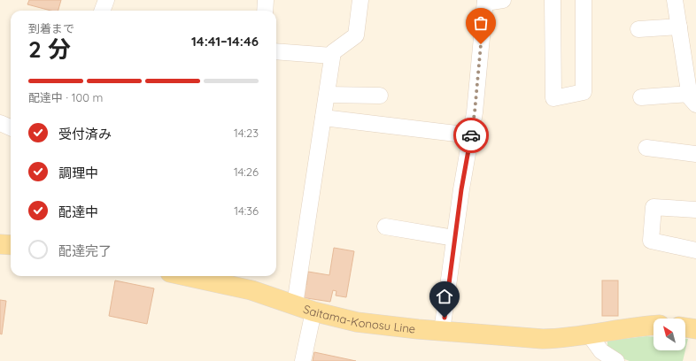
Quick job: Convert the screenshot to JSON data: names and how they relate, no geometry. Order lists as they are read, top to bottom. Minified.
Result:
{"streets":{"main road":["Saitama-Konosu Line"]},"north":"top left","page":{"heading":["2 分","到着まで","14:41–14:46"],"bar":"配達中 · 100 m","list":[["受付済み","14:23"],["調理中","14:26"],["配達中","14:36"],"配達完了"]}}
